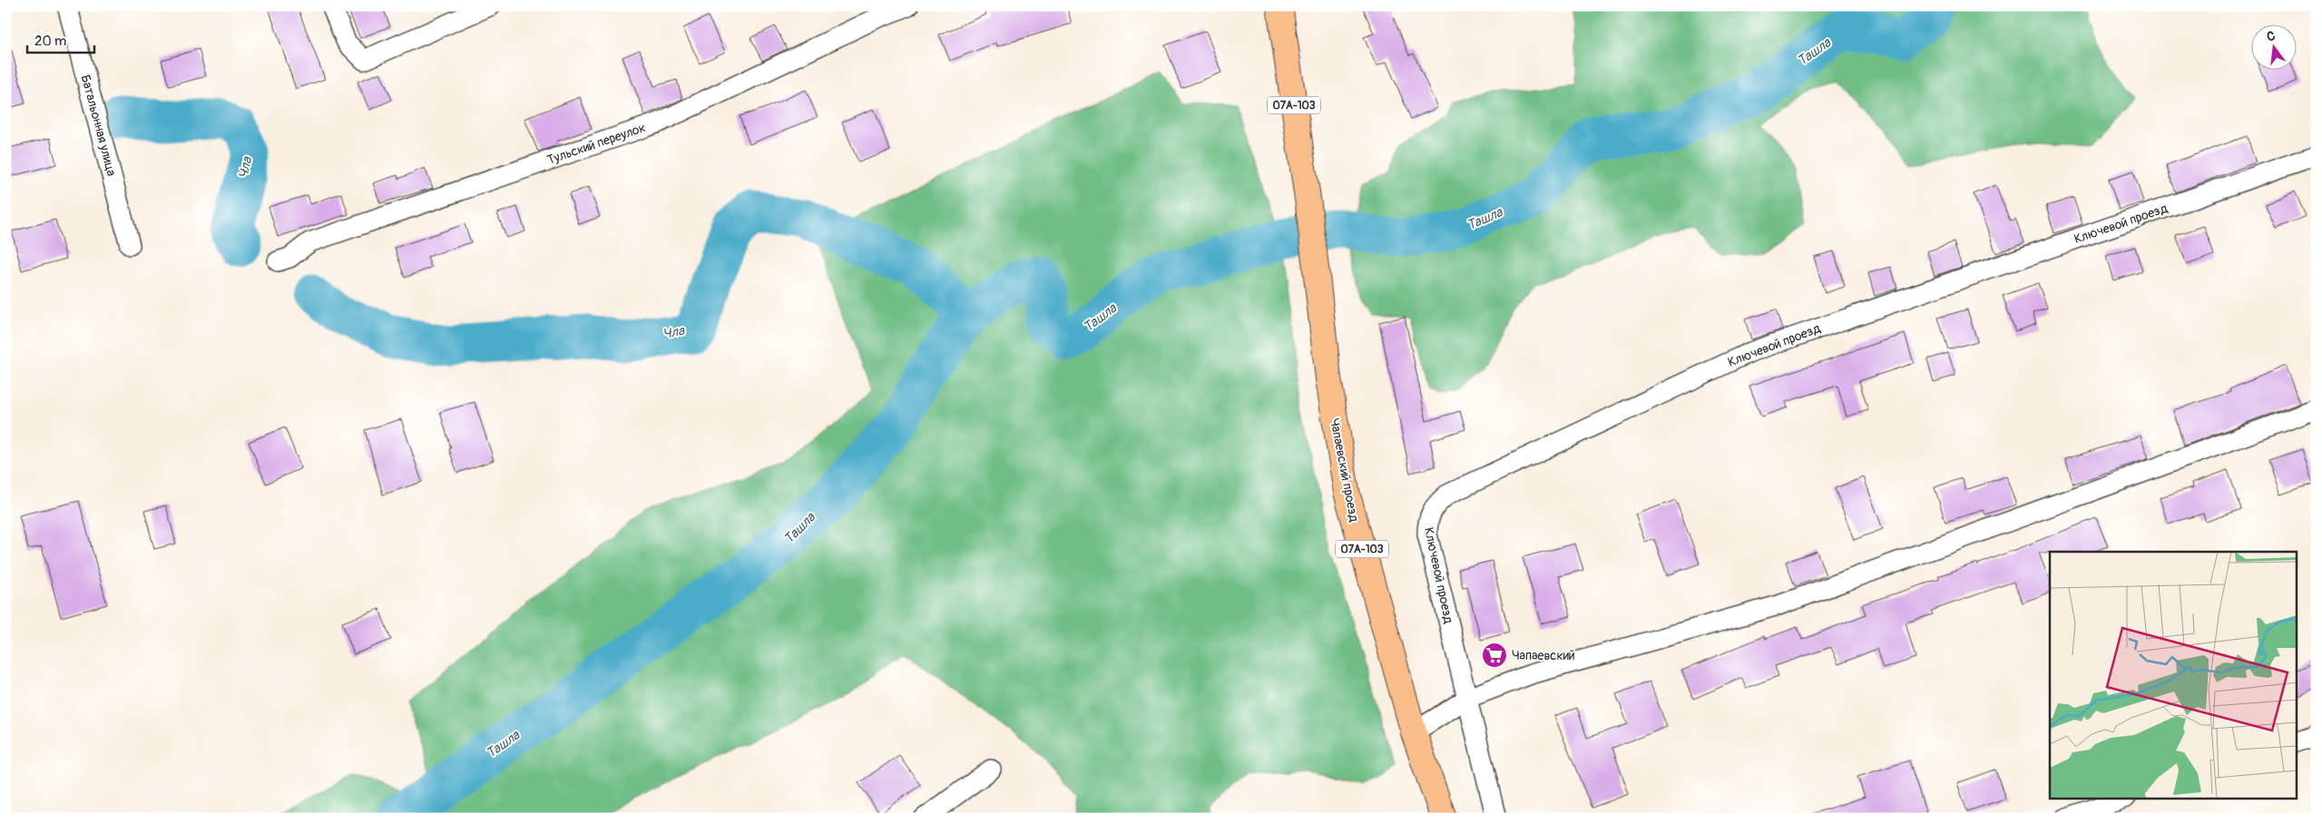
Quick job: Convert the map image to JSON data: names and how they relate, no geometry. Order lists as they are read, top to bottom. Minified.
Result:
{"streets":{"main road":["07А-103","Чапаевский проезд"],"street":["Батальонная улица","Тульский переулок","Ключевой проезд"]},"water":["Ташла","Чла"],"places":{"supermarket":["Чапаевский"]},"scale_bar":"20 m","north":"top"}
